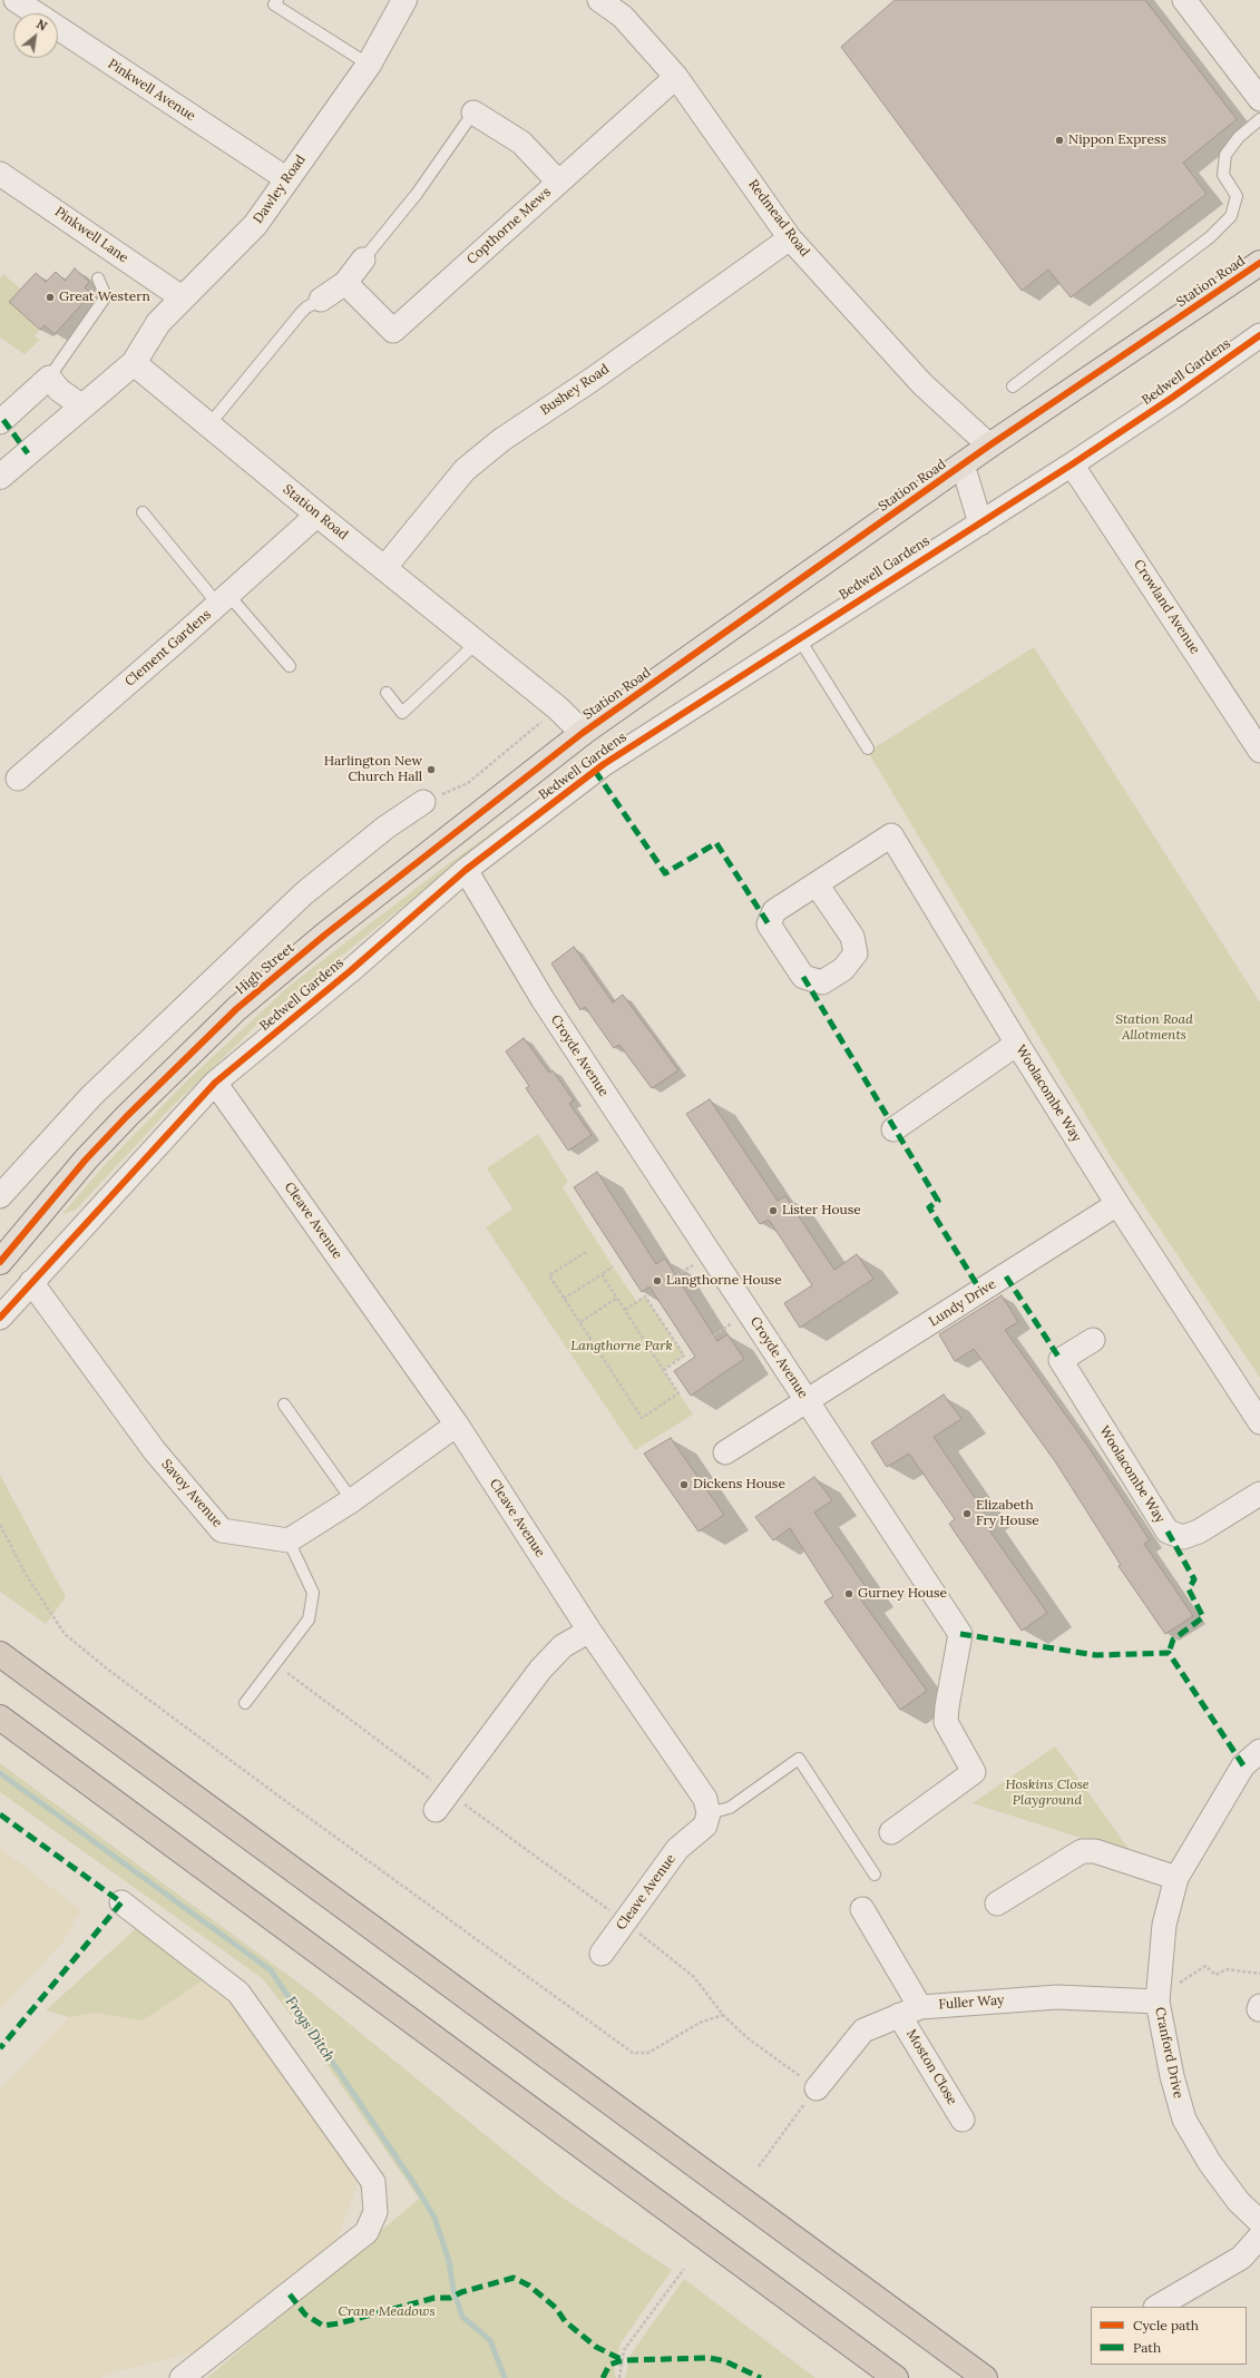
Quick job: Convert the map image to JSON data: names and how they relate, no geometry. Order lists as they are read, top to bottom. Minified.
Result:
{"streets":{"main road":["Station Road","High Street"],"street":["Pinkwell Avenue","Dawley Road","Redmead Road","Copthorne Mews","Pinkwell Lane","Bedwell Gardens","Bushey Road","Crowland Avenue","Clement Gardens","Croyde Avenue","Woolacombe Way","Cleave Avenue","Lundy Drive","Savoy Avenue","Fuller Way","Cranford Drive","Moston Close"]},"crossings":[["Pinkwell Avenue","Dawley Road"],["Dawley Road","Pinkwell Lane"],["Dawley Road","Station Road"],["Redmead Road","Copthorne Mews"],["Redmead Road","Station Road"],["Redmead Road","Bushey Road"],["Station Road","Bushey Road"],["Station Road","Clement Gardens"],["Station Road","High Street"],["Bedwell Gardens","Crowland Avenue"],["Bedwell Gardens","Croyde Avenue"],["Bedwell Gardens","Cleave Avenue"],["Bedwell Gardens","Savoy Avenue"],["Croyde Avenue","Lundy Drive"],["Woolacombe Way","Lundy Drive"],["Fuller Way","Cranford Drive"],["Fuller Way","Moston Close"]],"water":["Frogs Ditch"],"parks":["Station Road Allotments","Langthorne Park","Hoskins Close Playground","Crane Meadows"],"places":["Nippon Express","Great Western","Harlington New Church Hall","Lister House","Langthorne House","Dickens House","Elizabeth Fry House","Gurney House"],"legend":["Cycle path","Path"],"north":"top right"}
